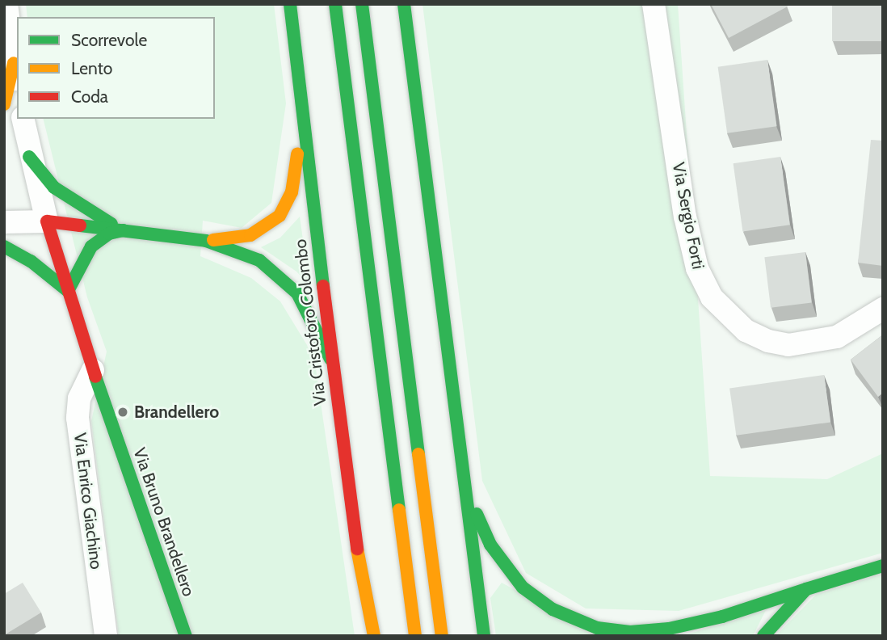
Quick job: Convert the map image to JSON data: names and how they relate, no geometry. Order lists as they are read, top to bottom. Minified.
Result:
{"streets":{"main road":["Via Cristoforo Colombo","Via Bruno Brandellero"],"street":["Via Sergio Forti","Via Enrico Giachino"]},"crossings":[["Via Enrico Giachino","Via Bruno Brandellero"]],"places":["Brandellero"],"legend":["Scorrevole","Lento","Coda"]}
